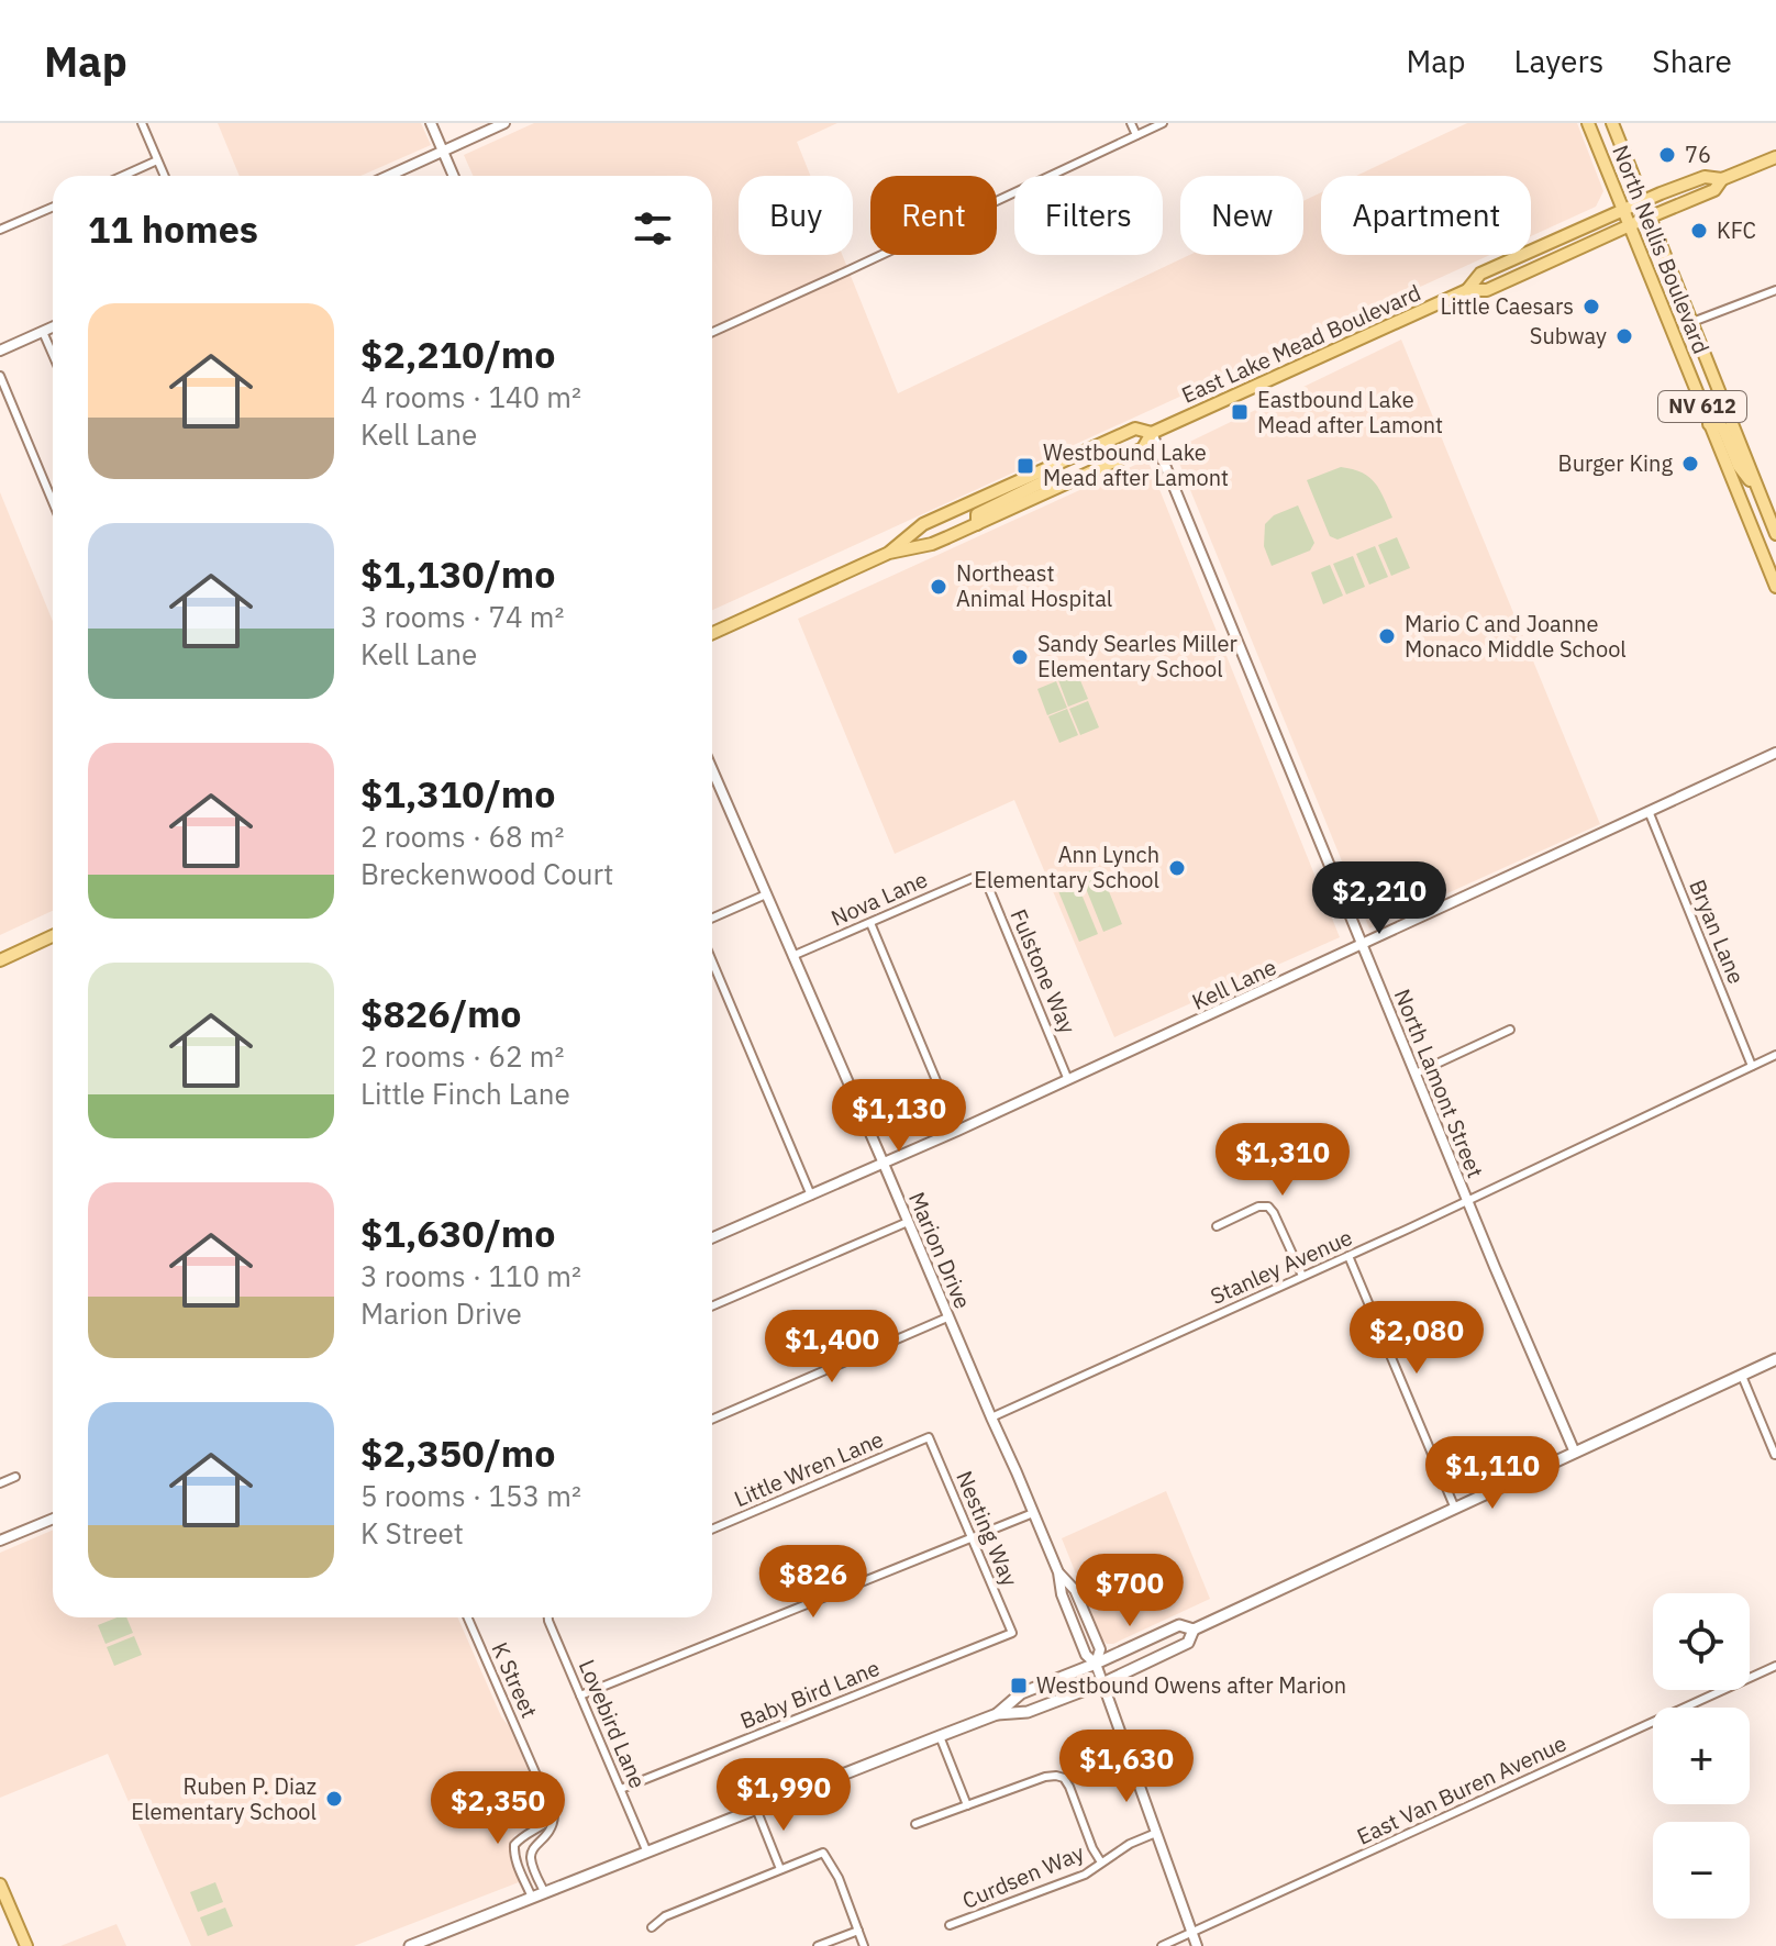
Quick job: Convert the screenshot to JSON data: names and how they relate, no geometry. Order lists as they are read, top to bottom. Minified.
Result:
{"streets":{"main road":["North Nellis Boulevard","East Lake Mead Boulevard","NV 612"],"street":["Nova Lane","Bryan Lane","Fulstone Way","Kell Lane","North Lamont Street","Marion Drive","Stanley Avenue","Little Wren Lane","Nesting Way","K Street","Baby Bird Lane","Lovebird Lane","East Van Buren Avenue","Curdsen Way"]},"crossings":[["North Nellis Boulevard","East Lake Mead Boulevard"],["East Lake Mead Boulevard","North Lamont Street"],["Nova Lane","Fulstone Way"],["Nova Lane","Marion Drive"],["Bryan Lane","Kell Lane"],["Bryan Lane","Stanley Avenue"],["Fulstone Way","Kell Lane"],["Kell Lane","North Lamont Street"],["Kell Lane","Marion Drive"],["North Lamont Street","Stanley Avenue"],["Marion Drive","Stanley Avenue"],["Marion Drive","East Van Buren Avenue"],["Marion Drive","Curdsen Way"],["Little Wren Lane","Nesting Way"],["Nesting Way","Baby Bird Lane"],["Baby Bird Lane","Lovebird Lane"]],"places":{"other":["76","KFC","Little Caesars","Subway","Burger King","Northeast Animal Hospital","Mario C and Joanne Monaco Middle School","Sandy Searles Miller Elementary School","Ann Lynch Elementary School","Ruben P. Diaz Elementary School"],"transit":["Eastbound Lake Mead after Lamont","Westbound Lake Mead after Lamont","Westbound Owens after Marion"]},"page":{"header":"Map","nav":["Map","Layers","Share"],"chip":["Buy","Rent","Filters","New","Apartment"],"heading":"11 homes","list":[{"name":"$2,210/mo","note":"4 rooms · 140 m² · Kell Lane"},{"name":"$1,130/mo","note":"3 rooms · 74 m² · Kell Lane"},{"name":"$1,310/mo","note":"2 rooms · 68 m² · Breckenwood Court"},{"name":"$826/mo","note":"2 rooms · 62 m² · Little Finch Lane"},{"name":"$1,630/mo","note":"3 rooms · 110 m² · Marion Drive"},{"name":"$2,350/mo","note":"5 rooms · 153 m² · K Street"}],"price":["$2,210","$1,130","$1,310","$2,080","$1,400","$1,110","$826","$700","$1,630","$1,990","$2,350"],"map_buttons":["+","−"]}}
